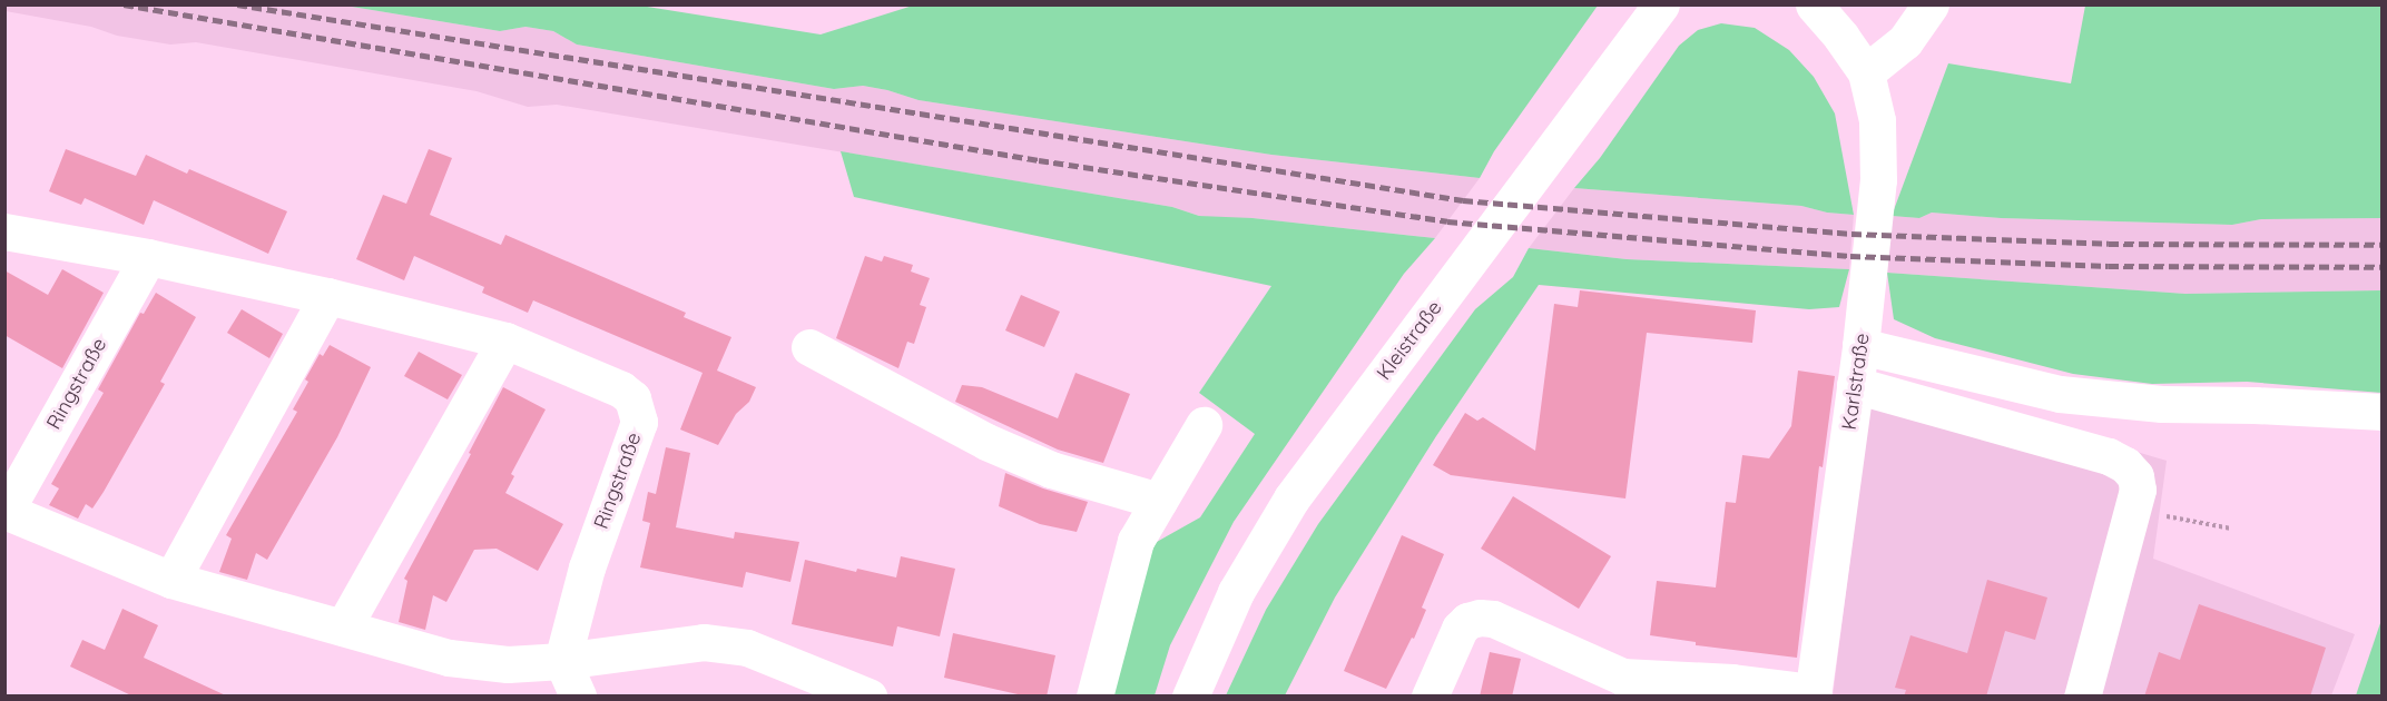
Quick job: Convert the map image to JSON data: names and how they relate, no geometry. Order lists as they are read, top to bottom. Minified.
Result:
{"streets":{"street":["Kleistraße","Karlstraße","Ringstraße"]}}
